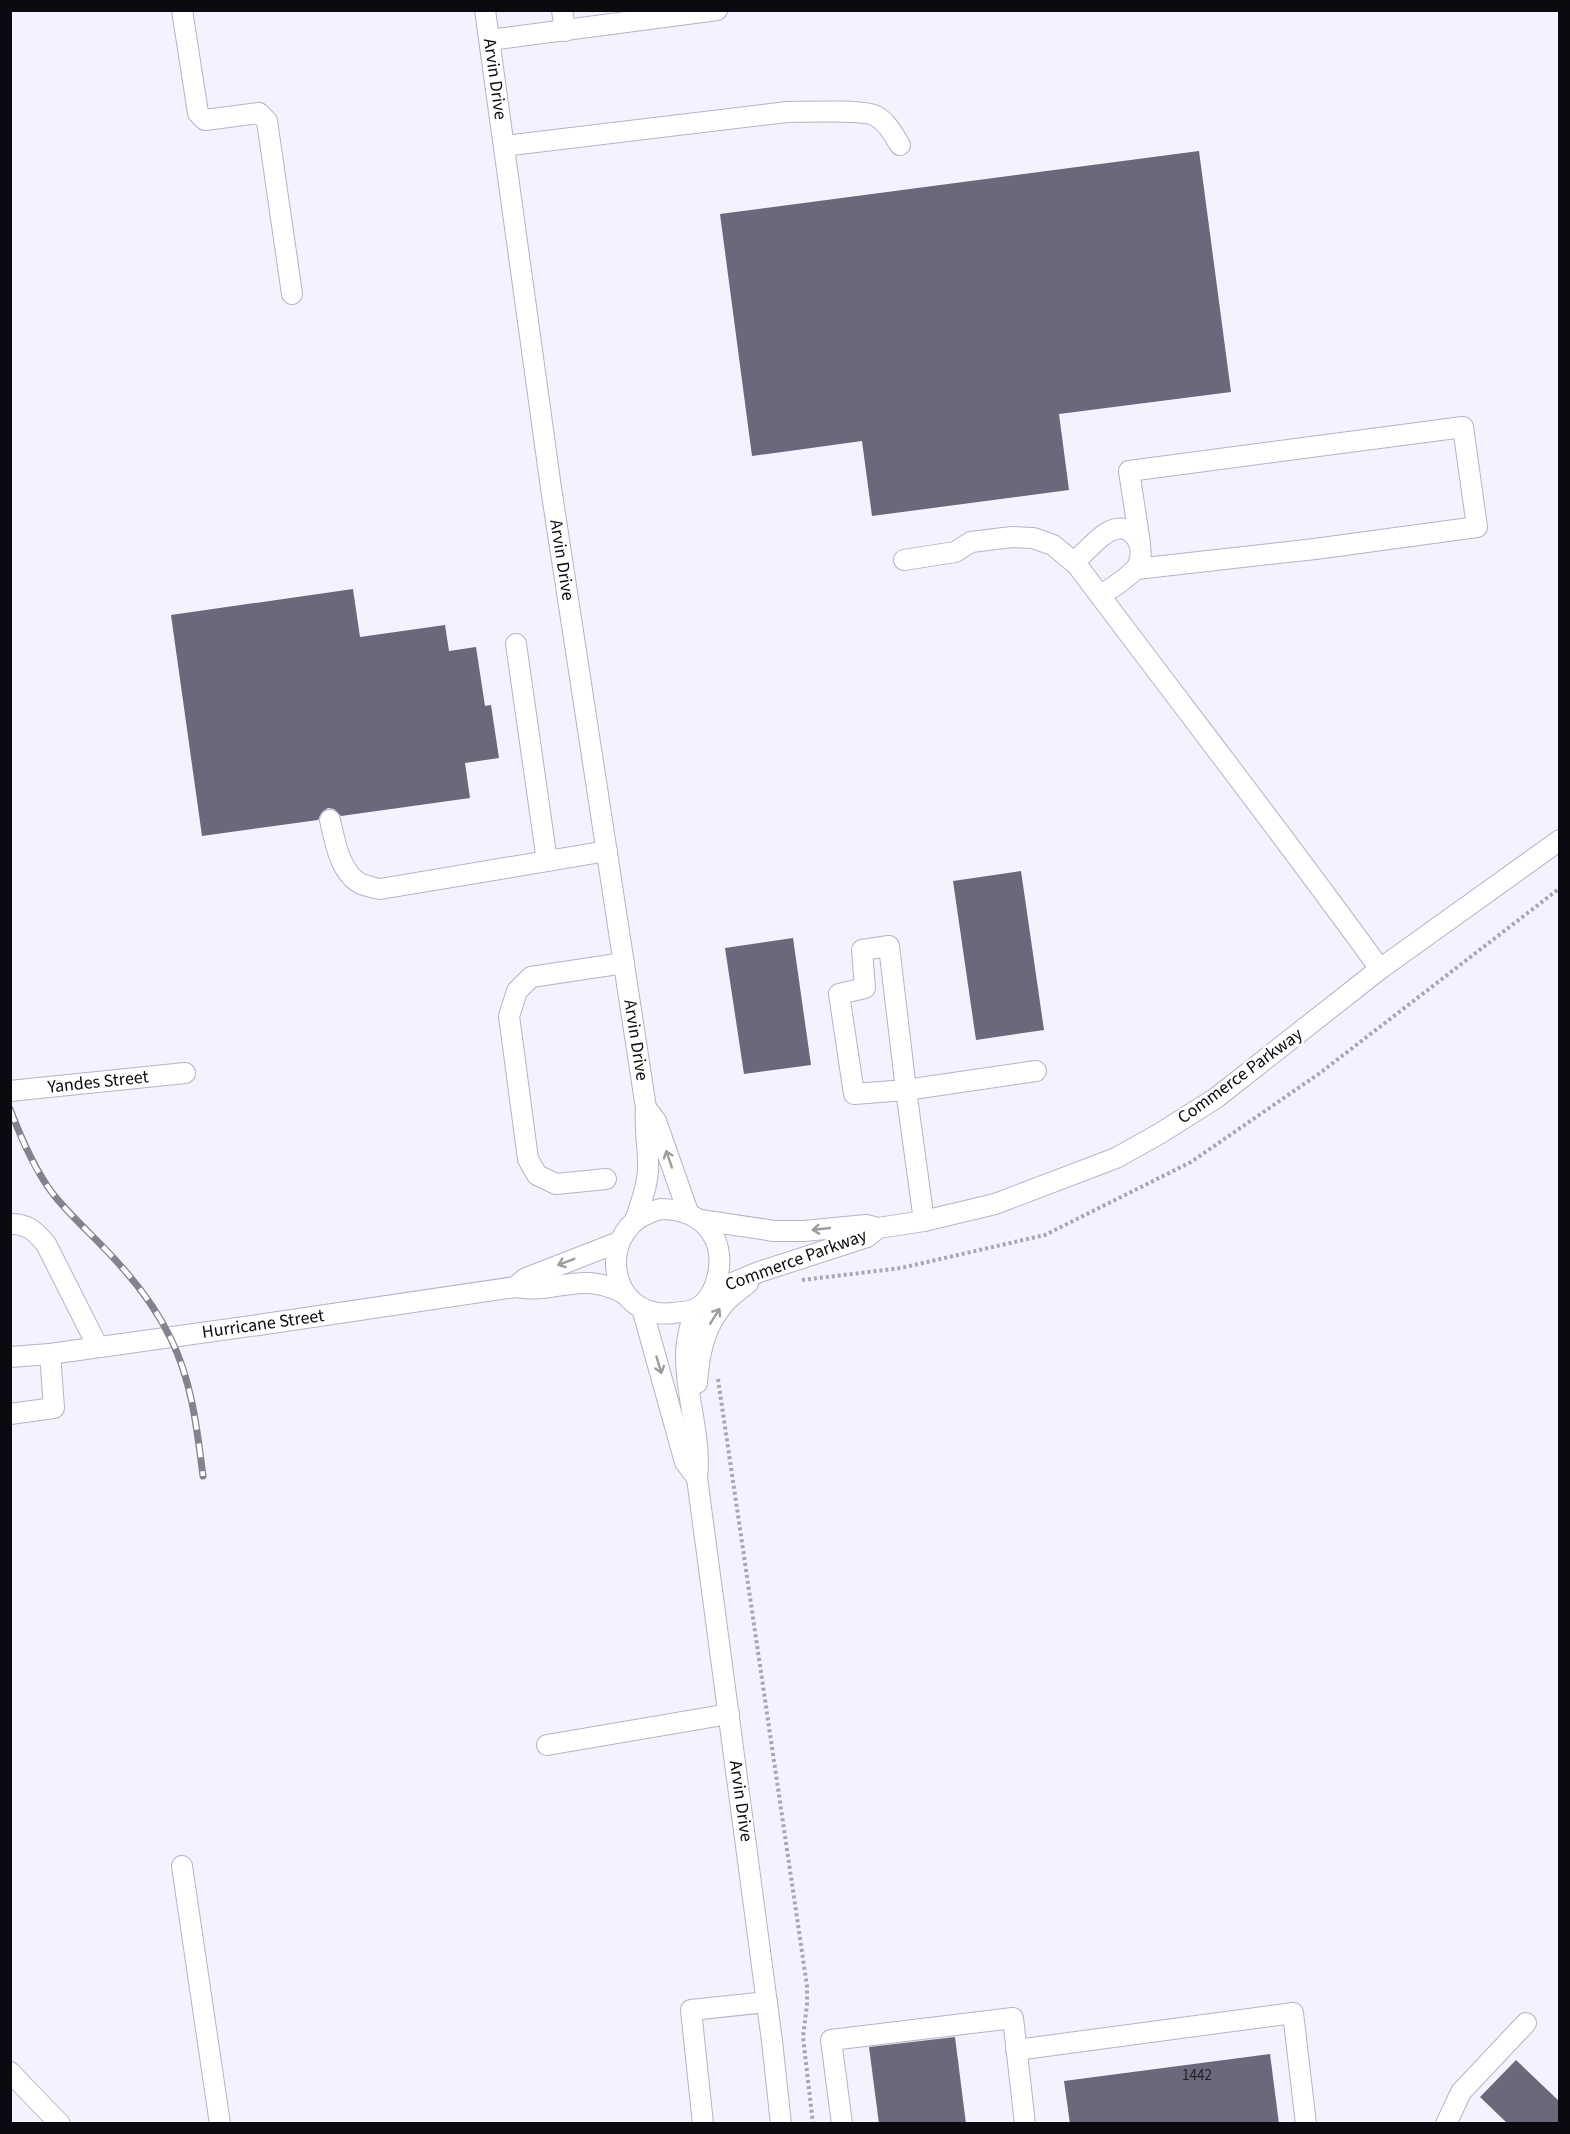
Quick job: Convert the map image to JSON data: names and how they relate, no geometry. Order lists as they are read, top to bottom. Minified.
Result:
{"streets":{"street":["Arvin Drive","Commerce Parkway","Yandes Street","Hurricane Street"]},"crossings":[["Arvin Drive","Commerce Parkway"],["Arvin Drive","Hurricane Street"],["Commerce Parkway","Hurricane Street"]],"house_numbers":["1442"]}
